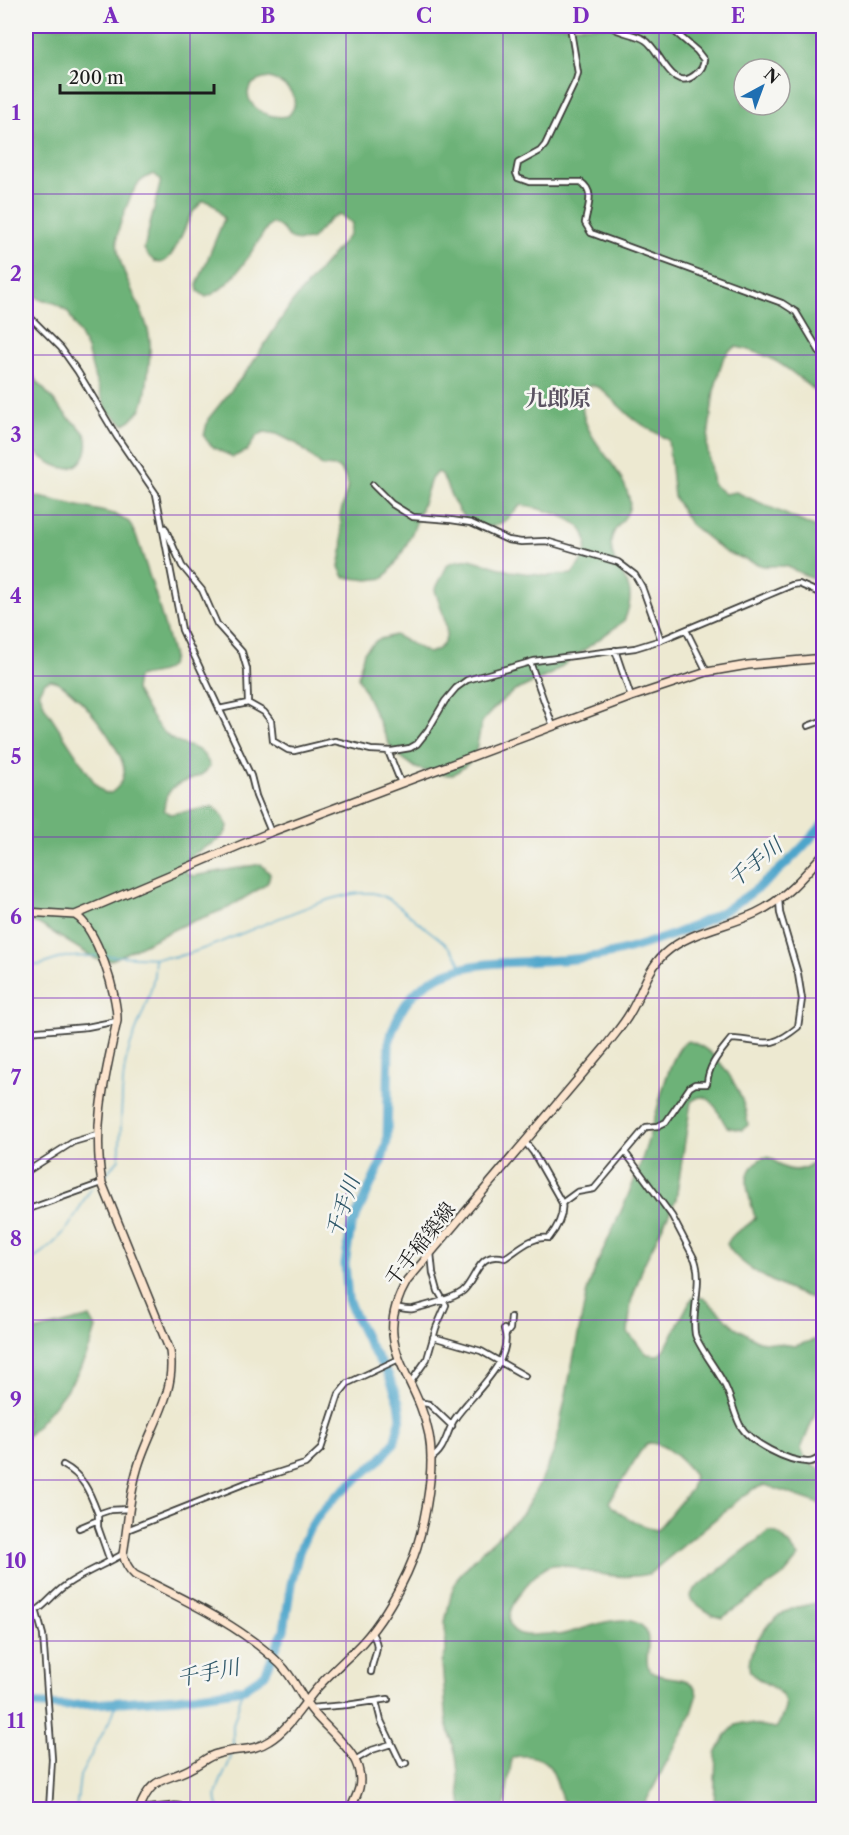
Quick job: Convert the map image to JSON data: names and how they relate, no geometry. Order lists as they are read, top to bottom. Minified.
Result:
{"streets":{"main road":["千手稲築線"]},"districts":["九郎原"],"water":["千手川"],"scale_bar":"200 m","north":"top right","grid":{"columns":["A","B","C","D","E"],"rows":["1","2","3","4","5","6","7","8","9","10","11"]}}
